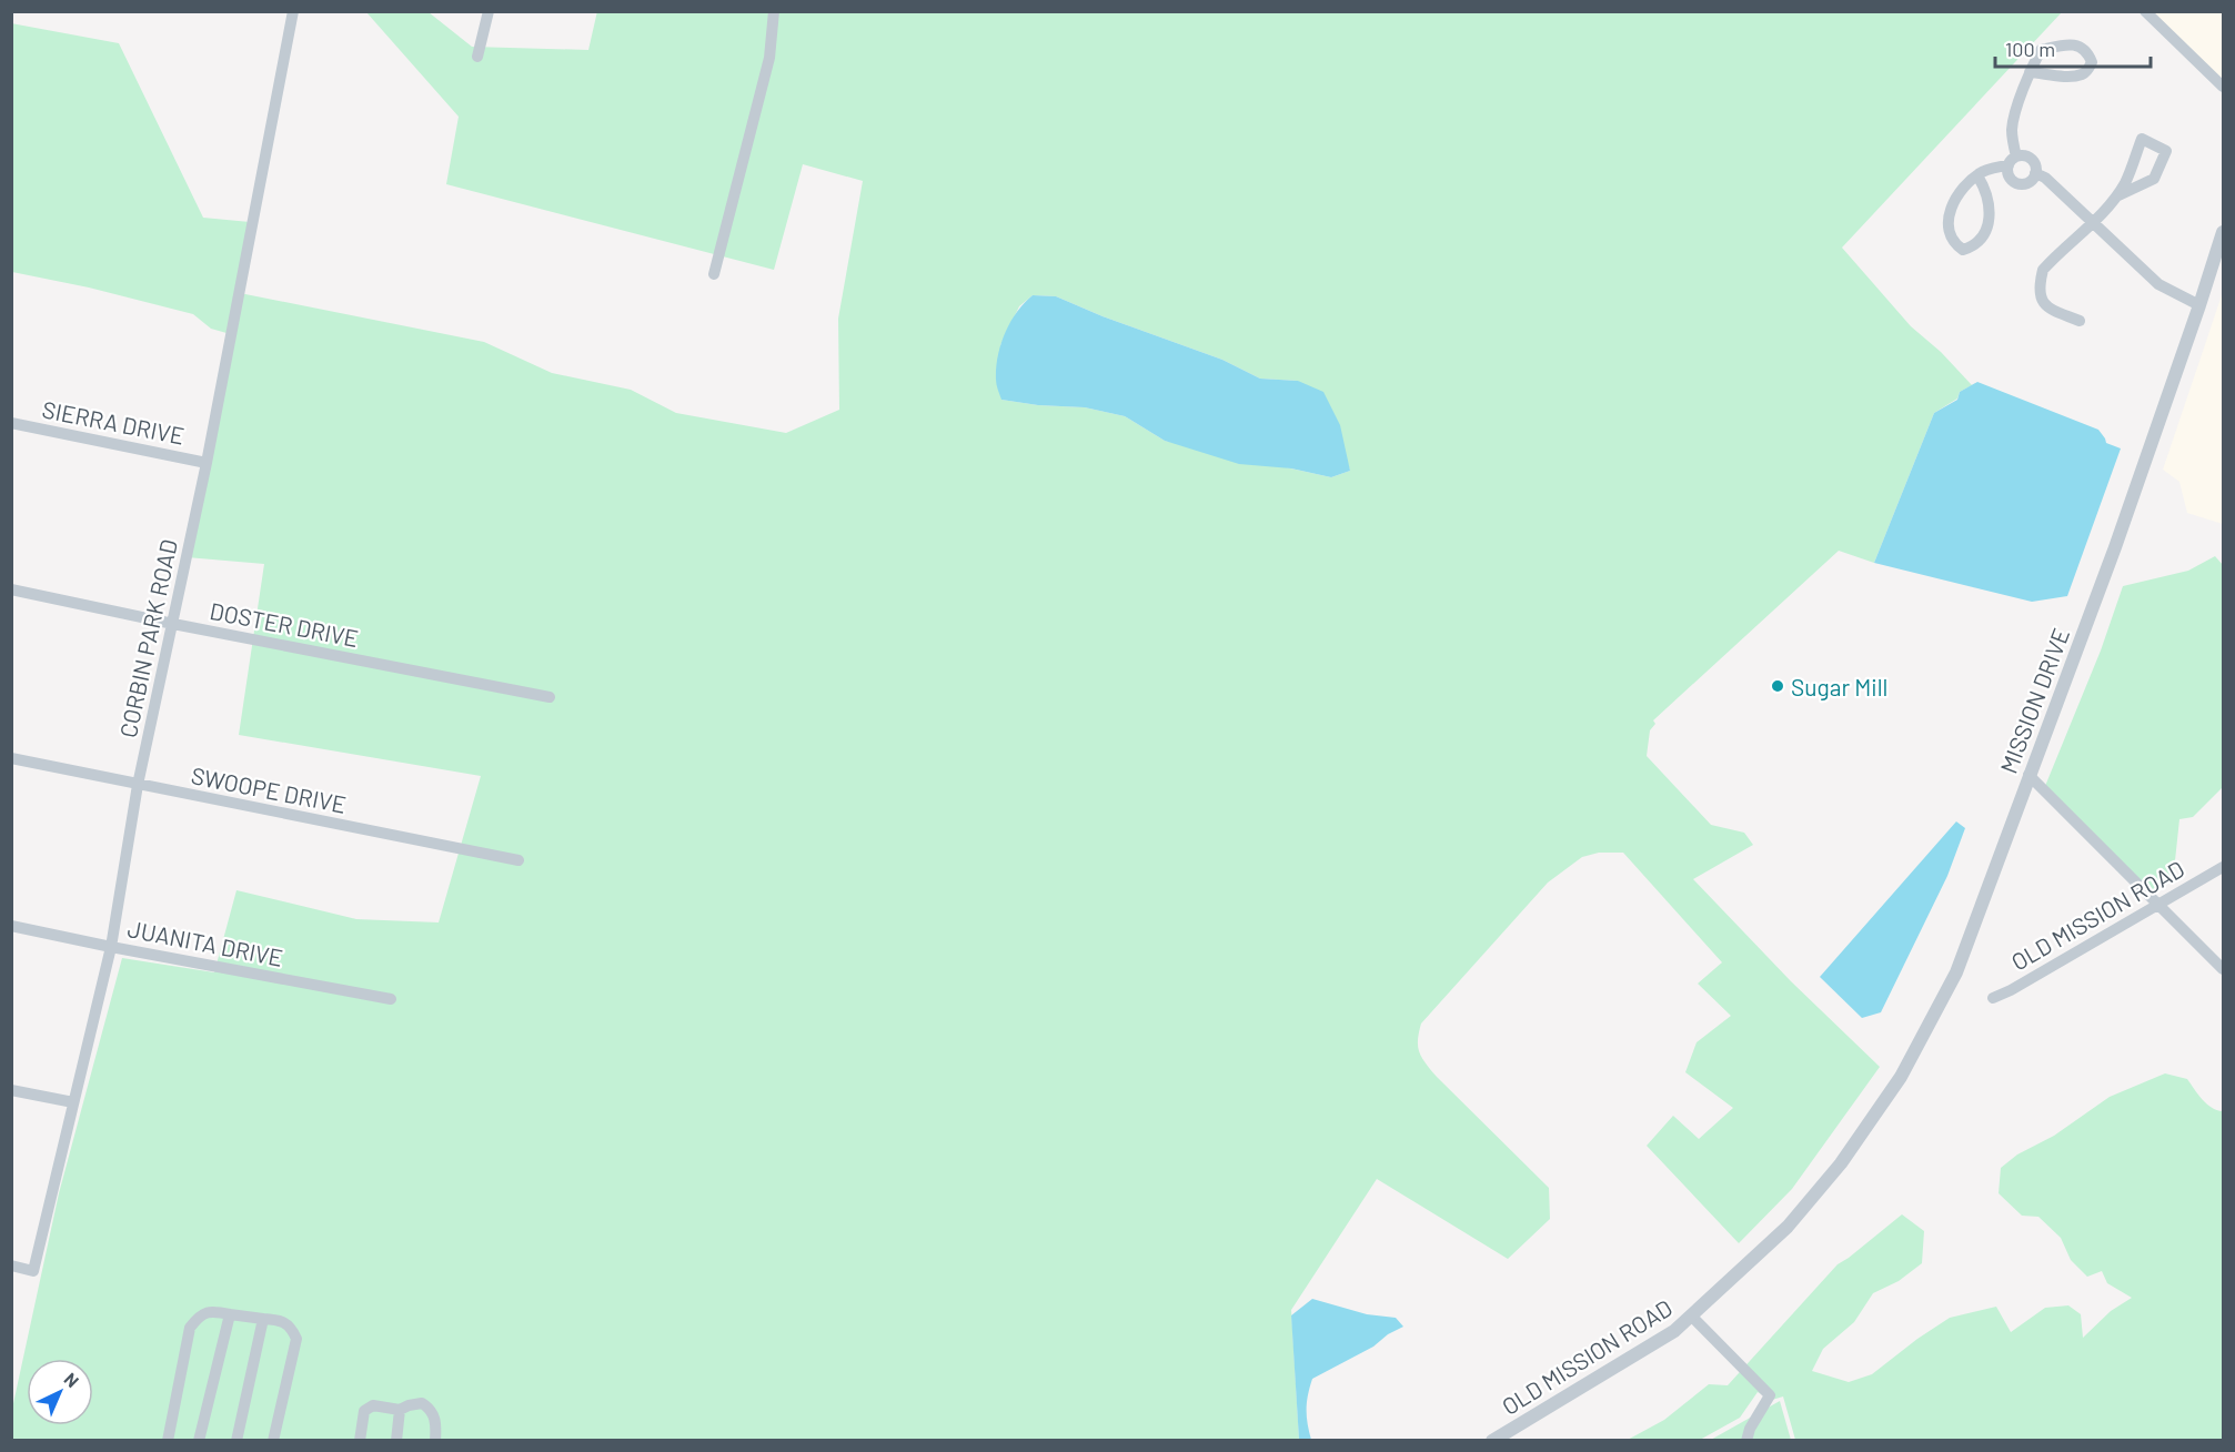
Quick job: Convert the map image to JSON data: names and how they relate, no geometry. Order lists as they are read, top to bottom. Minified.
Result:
{"streets":{"street":["SIERRA DRIVE","DOSTER DRIVE","CORBIN PARK ROAD","MISSION DRIVE","SWOOPE DRIVE","OLD MISSION ROAD","JUANITA DRIVE"]},"crossings":[["SIERRA DRIVE","CORBIN PARK ROAD"],["DOSTER DRIVE","CORBIN PARK ROAD"],["CORBIN PARK ROAD","SWOOPE DRIVE"],["CORBIN PARK ROAD","JUANITA DRIVE"],["MISSION DRIVE","OLD MISSION ROAD"]],"places":["Sugar Mill"],"scale_bar":"100 m","north":"top right"}
